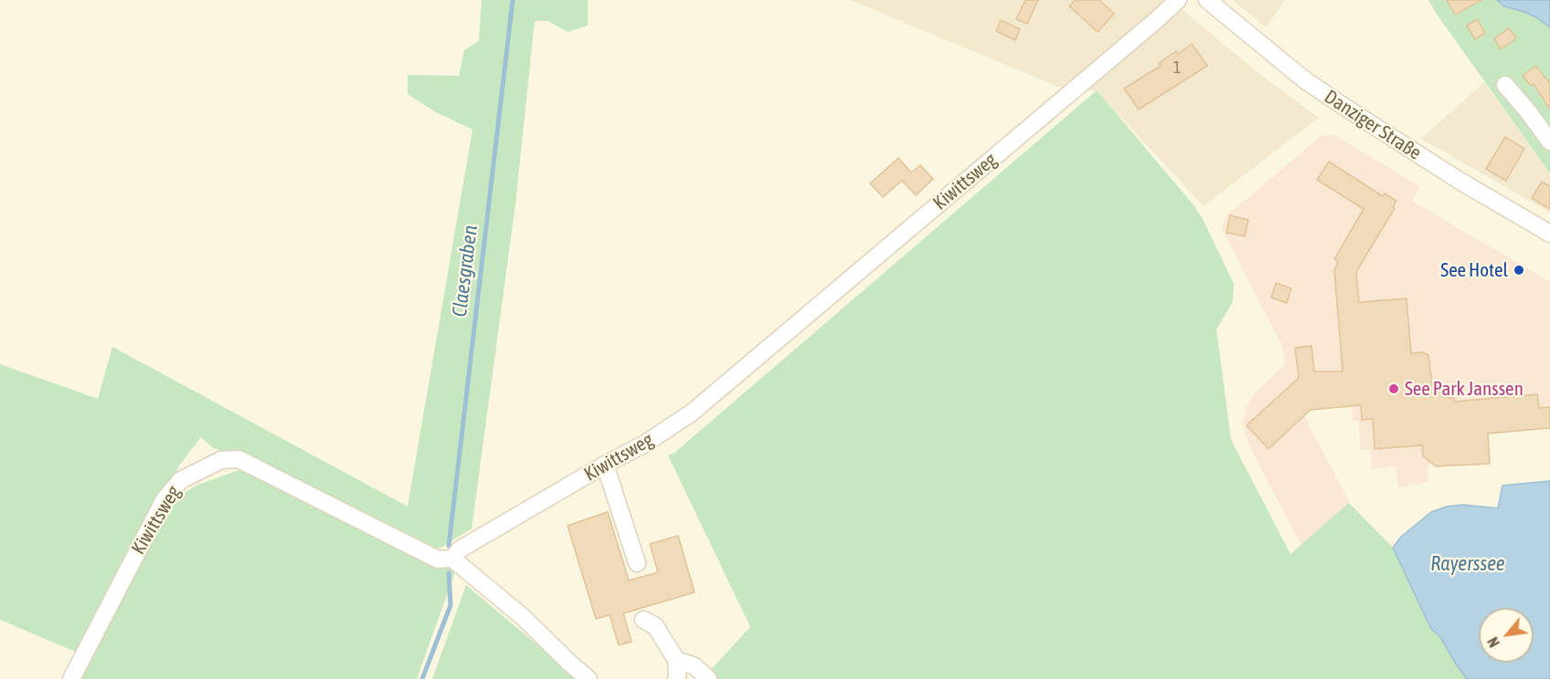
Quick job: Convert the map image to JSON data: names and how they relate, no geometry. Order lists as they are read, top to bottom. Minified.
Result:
{"streets":{"street":["Danziger Straße","Kiwittsweg"]},"water":["Claesgraben","Rayerssee"],"places":["See Hotel","See Park Janssen"],"house_numbers":["1"],"north":"bottom left"}
